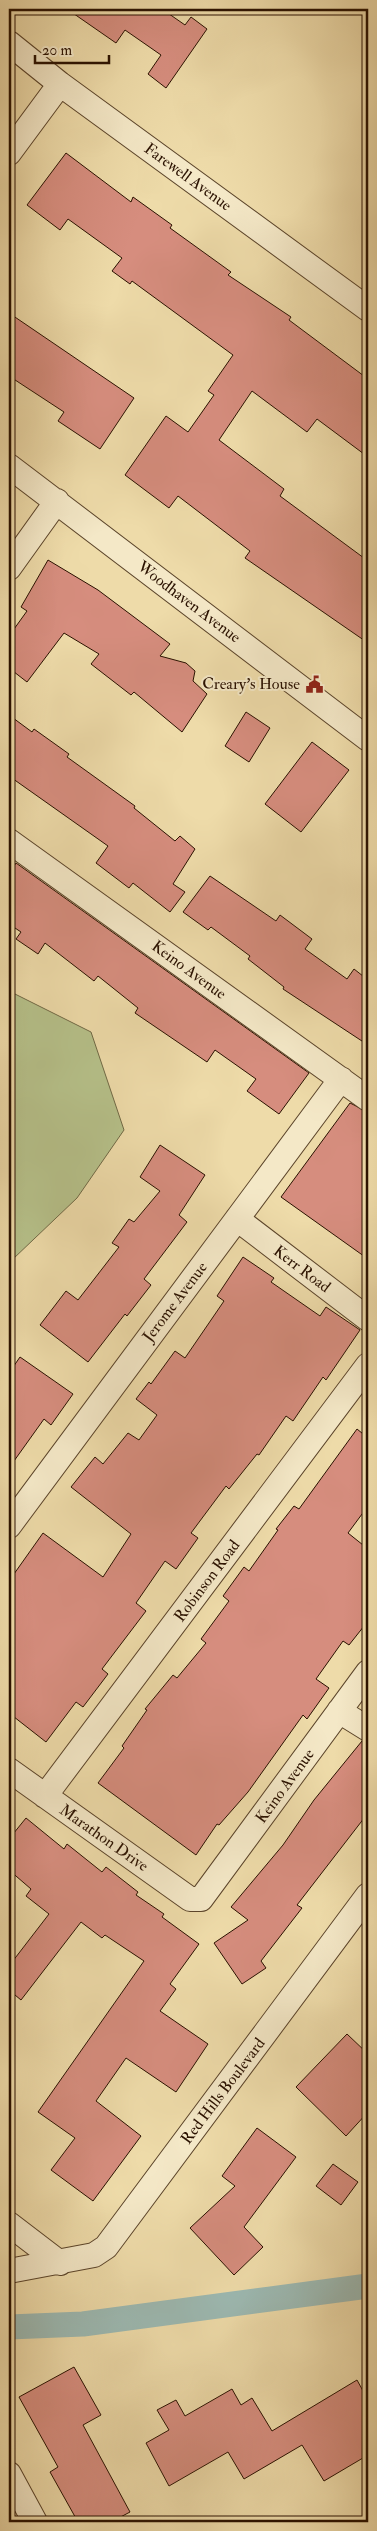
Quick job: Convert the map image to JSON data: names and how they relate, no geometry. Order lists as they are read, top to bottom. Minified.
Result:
{"streets":{"street":["Farewell Avenue","Woodhaven Avenue","Keino Avenue","Kerr Road","Jerome Avenue","Robinson Road","Marathon Drive","Red Hills Boulevard"]},"crossings":[["Keino Avenue","Jerome Avenue"],["Keino Avenue","Marathon Drive"],["Kerr Road","Jerome Avenue"],["Robinson Road","Marathon Drive"]],"places":{"public building":["Creary's House"]},"scale_bar":"20 m"}
